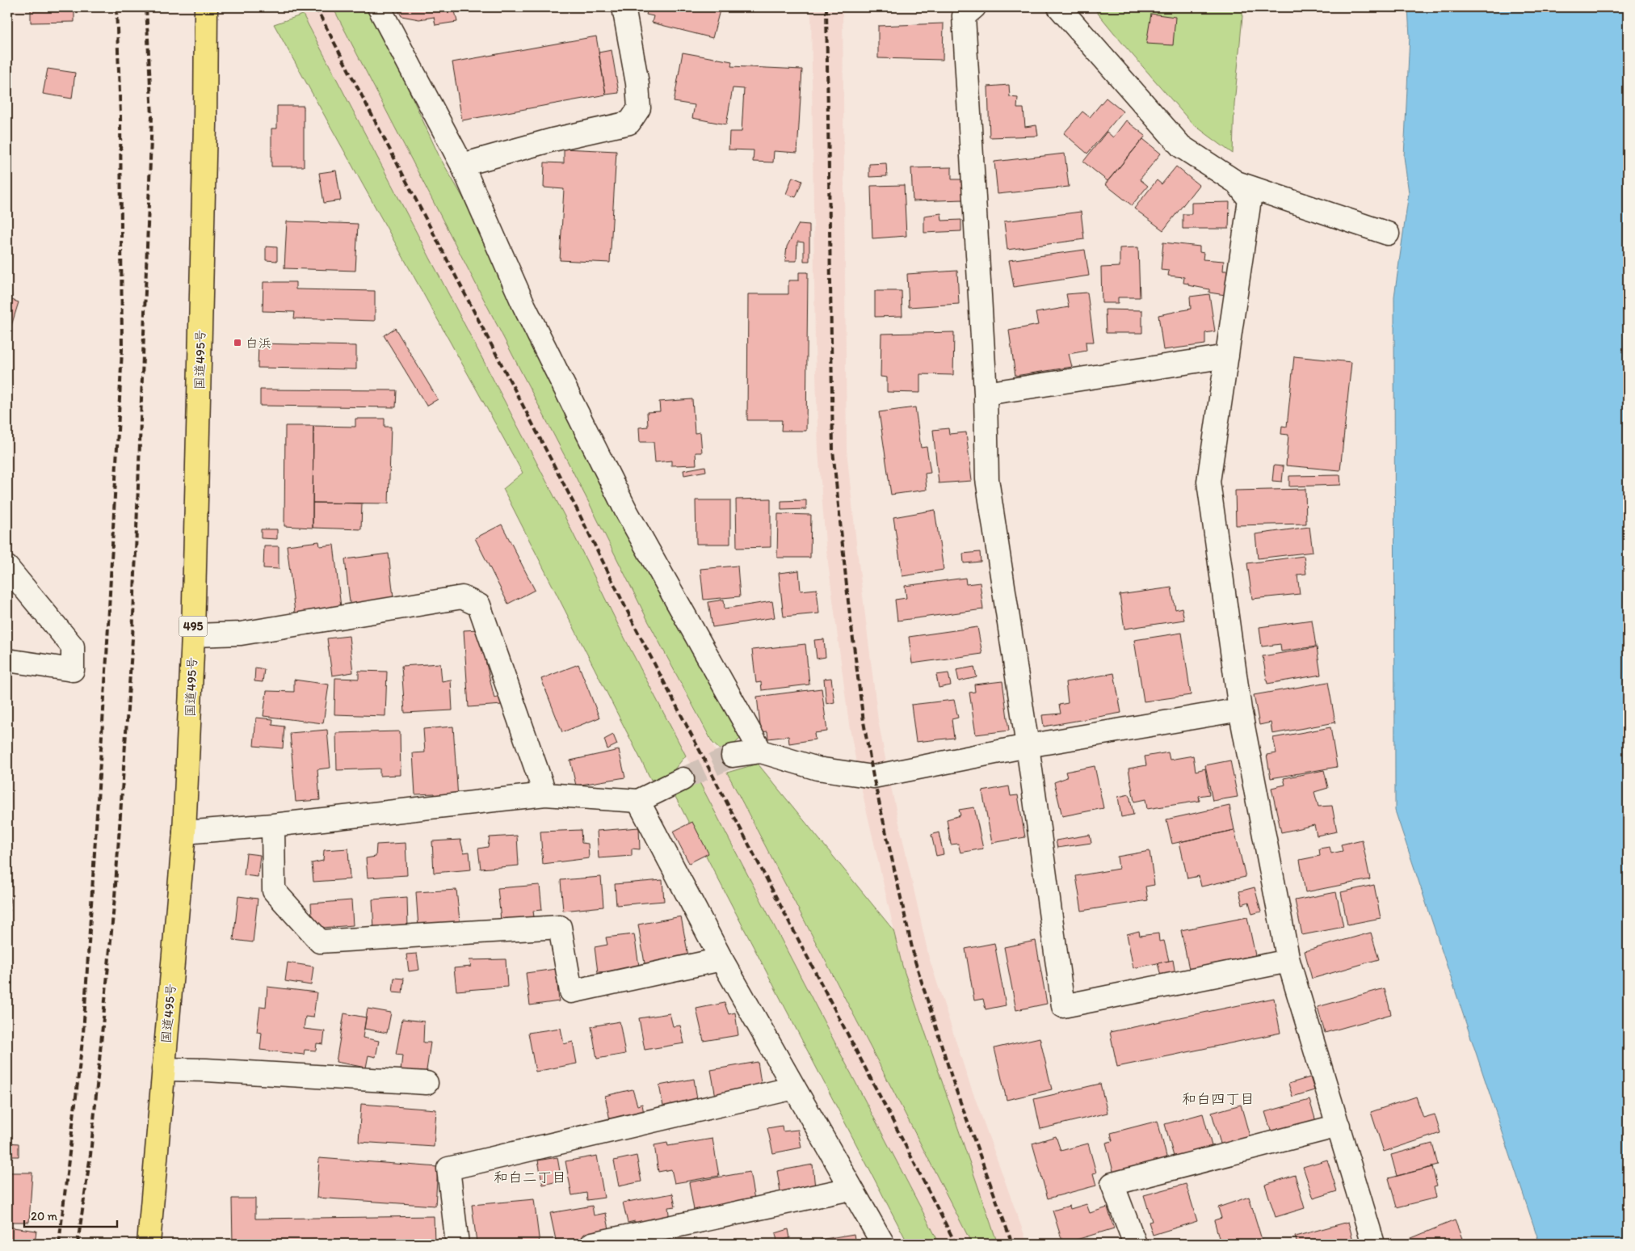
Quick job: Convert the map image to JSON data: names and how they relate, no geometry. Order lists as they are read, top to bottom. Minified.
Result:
{"streets":{"highway":["国道495号","495"]},"districts":["和白四丁目","和白二丁目"],"places":{"transit":["白浜"]},"scale_bar":"20 m"}
